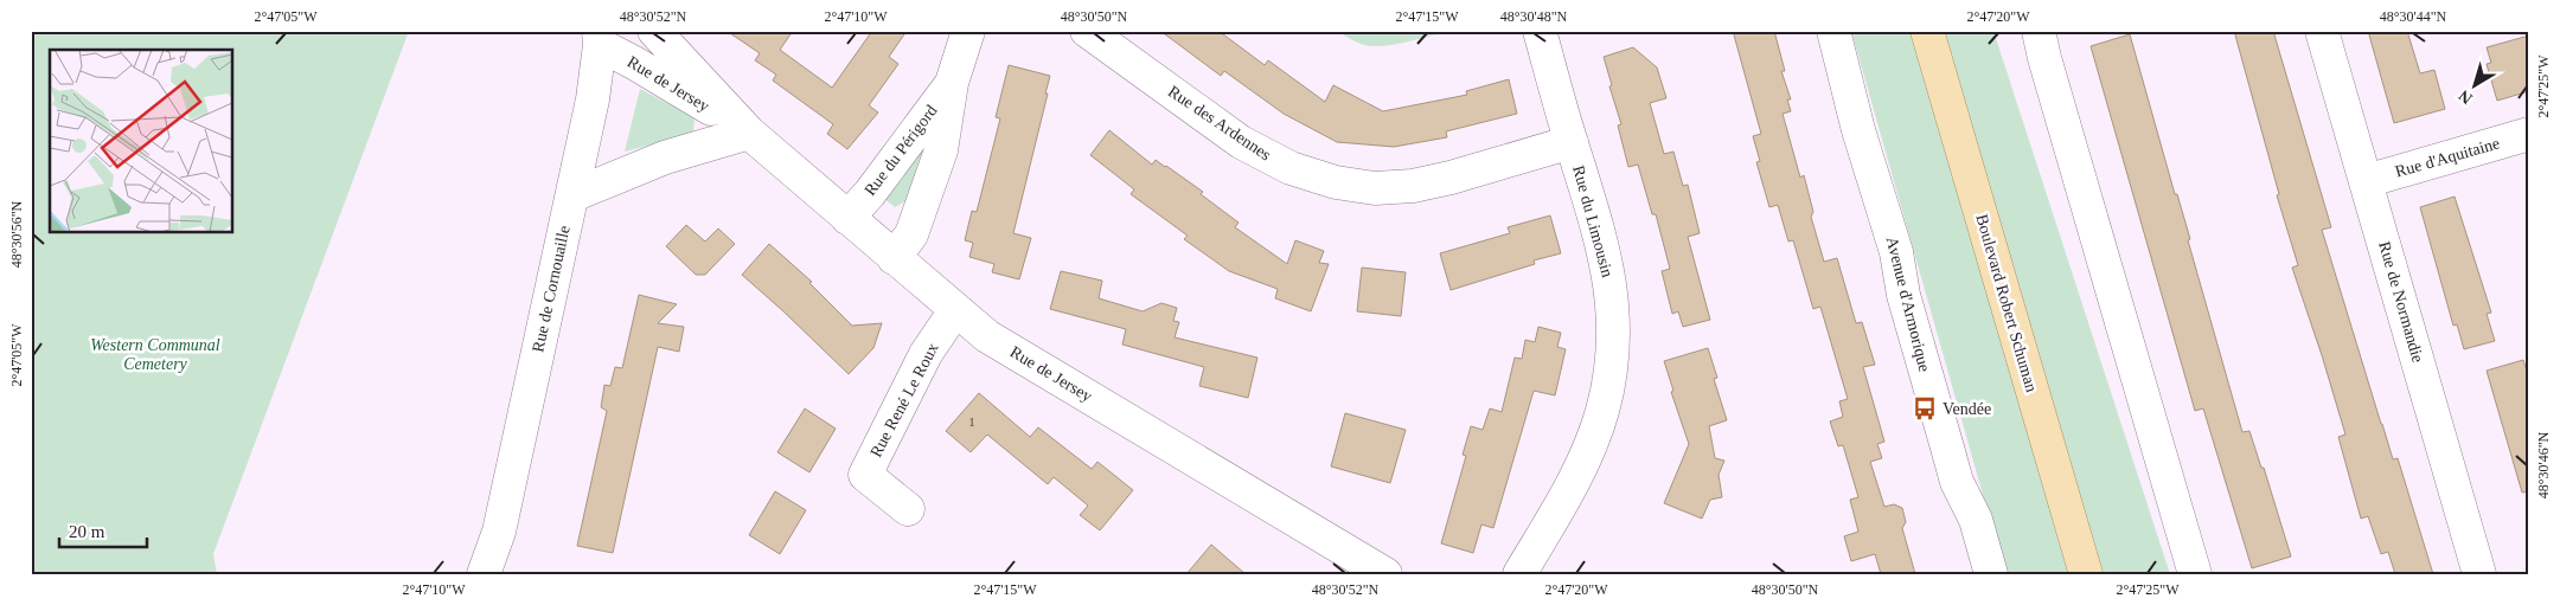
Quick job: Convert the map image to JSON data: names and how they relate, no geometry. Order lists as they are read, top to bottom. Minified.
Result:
{"streets":{"main road":["Boulevard Robert Schuman"],"street":["Rue de Jersey","Rue des Ardennes","Rue du Périgord","Rue d'Aquitaine","Rue du Limousin","Rue de Cornouaille","Rue de Normandie","Avenue d'Armorique","Rue René Le Roux"]},"crossings":[["Rue de Jersey","Rue du Périgord"],["Rue de Jersey","Rue de Cornouaille"],["Rue de Jersey","Rue René Le Roux"],["Rue des Ardennes","Rue du Limousin"],["Rue d'Aquitaine","Rue de Normandie"]],"parks":["Western Communal Cemetery"],"places":{"bus stop":["Vendée"]},"house_numbers":["1"],"scale_bar":"20 m","north":"bottom left","coordinates":["2°47'05\"W","48°30'52\"N","2°47'10\"W","48°30'50\"N","2°47'15\"W","48°30'48\"N","2°47'20\"W","48°30'44\"N","2°47'25\"W","48°30'56\"N","48°30'46\"N"]}
